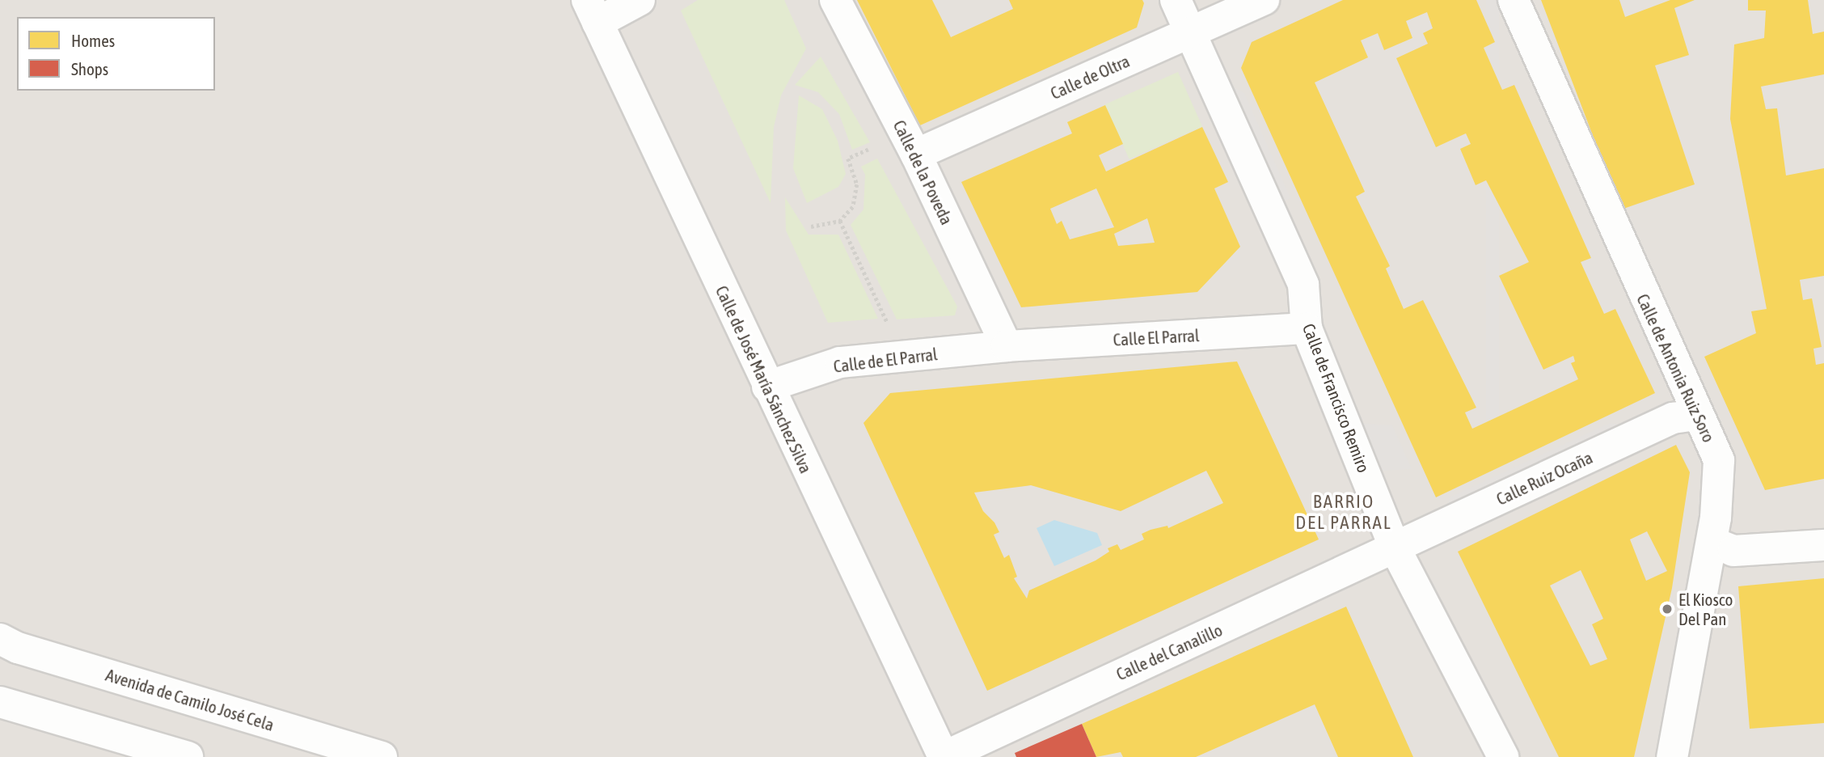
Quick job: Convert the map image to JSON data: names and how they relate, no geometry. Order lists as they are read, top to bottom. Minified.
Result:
{"streets":{"street":["Calle de Oltra","Calle de la Poveda","Calle El Parral","Calle de El Parral","Calle de Antonia Ruiz Soro","Calle de José María Sánchez Silva","Calle de Francisco Remiro","Calle Ruiz Ocaña","Calle del Canalillo","Avenida de Camilo José Cela"]},"crossings":[["Calle de Oltra","Calle de la Poveda"],["Calle de Oltra","Calle de Francisco Remiro"],["Calle de la Poveda","Calle El Parral"],["Calle de la Poveda","Calle de El Parral"],["Calle El Parral","Calle de El Parral"],["Calle El Parral","Calle de Francisco Remiro"],["Calle de El Parral","Calle de José María Sánchez Silva"],["Calle de Antonia Ruiz Soro","Calle Ruiz Ocaña"],["Calle de José María Sánchez Silva","Calle del Canalillo"],["Calle de Francisco Remiro","Calle Ruiz Ocaña"],["Calle de Francisco Remiro","Calle del Canalillo"],["Calle Ruiz Ocaña","Calle del Canalillo"]],"districts":["BARRIO DEL PARRAL"],"places":["El Kiosco Del Pan"],"legend":["Homes","Shops"]}
